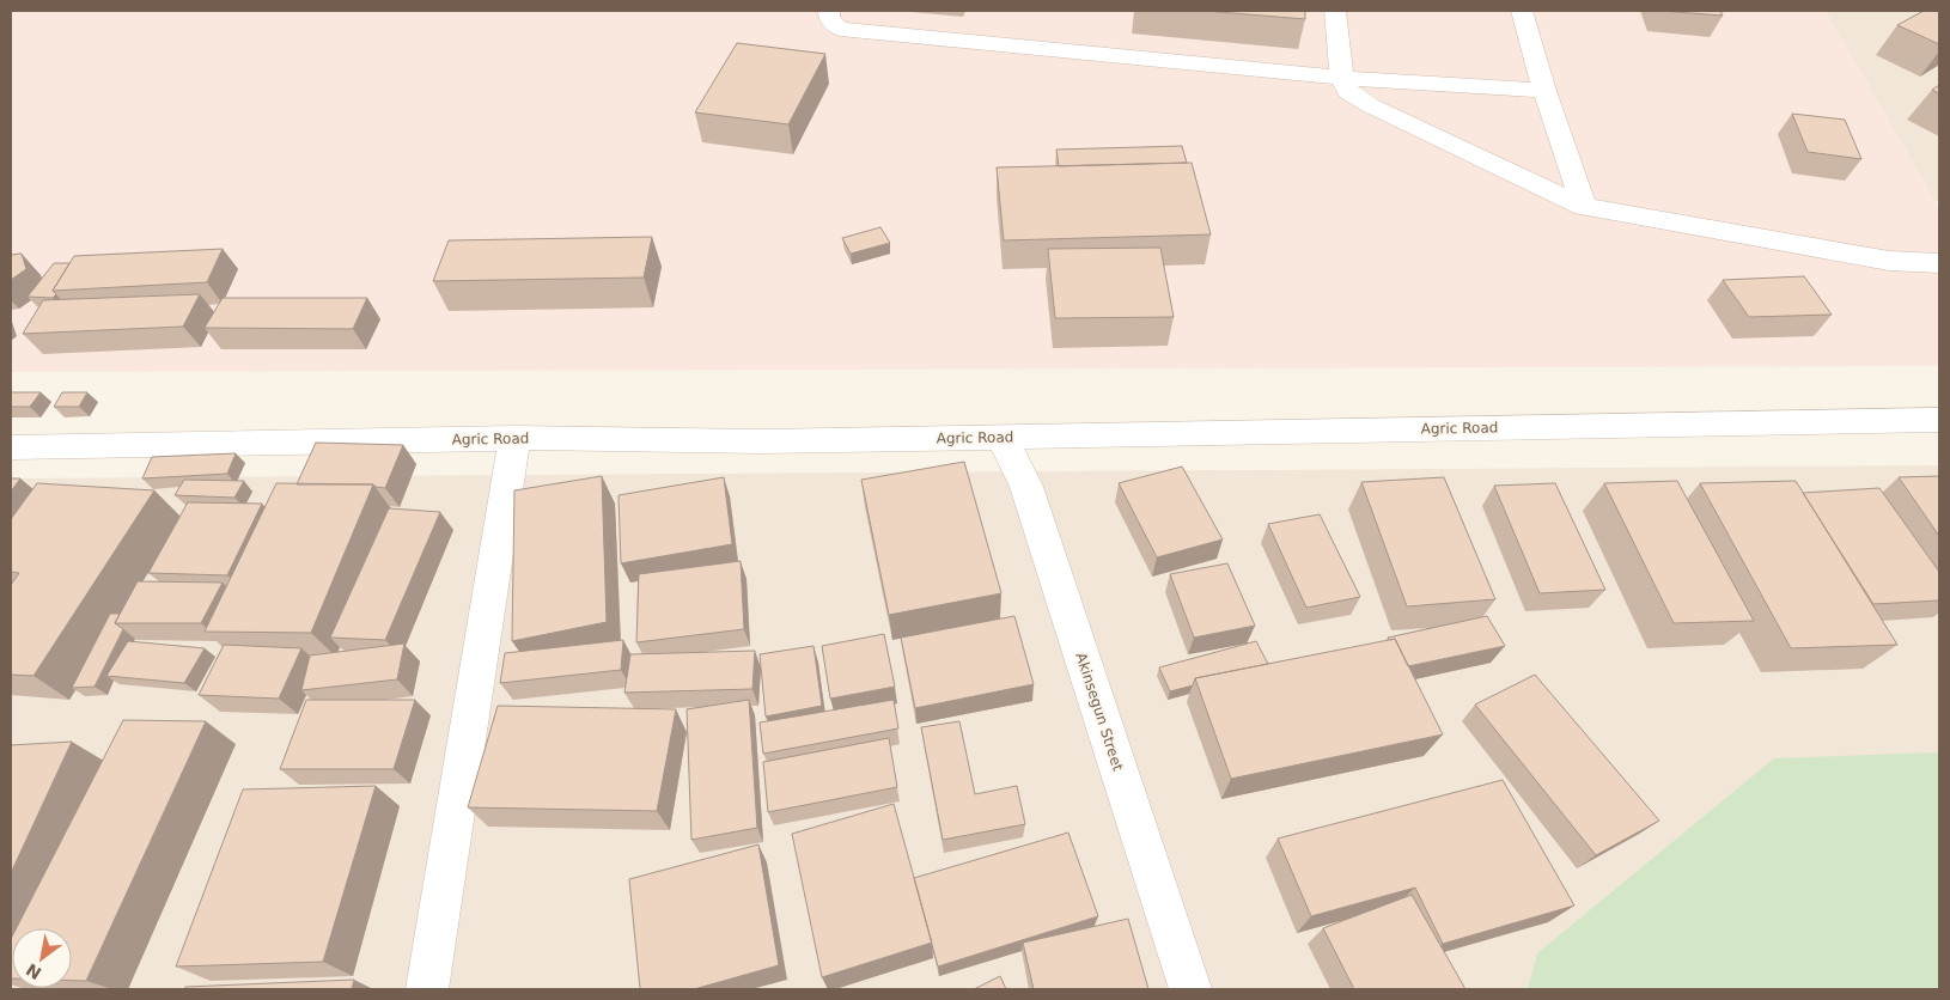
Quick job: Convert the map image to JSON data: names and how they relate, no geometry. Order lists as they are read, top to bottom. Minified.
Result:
{"streets":{"street":["Agric Road","Akinsegun Street"]},"crossings":[["Agric Road","Akinsegun Street"]],"north":"bottom left"}
